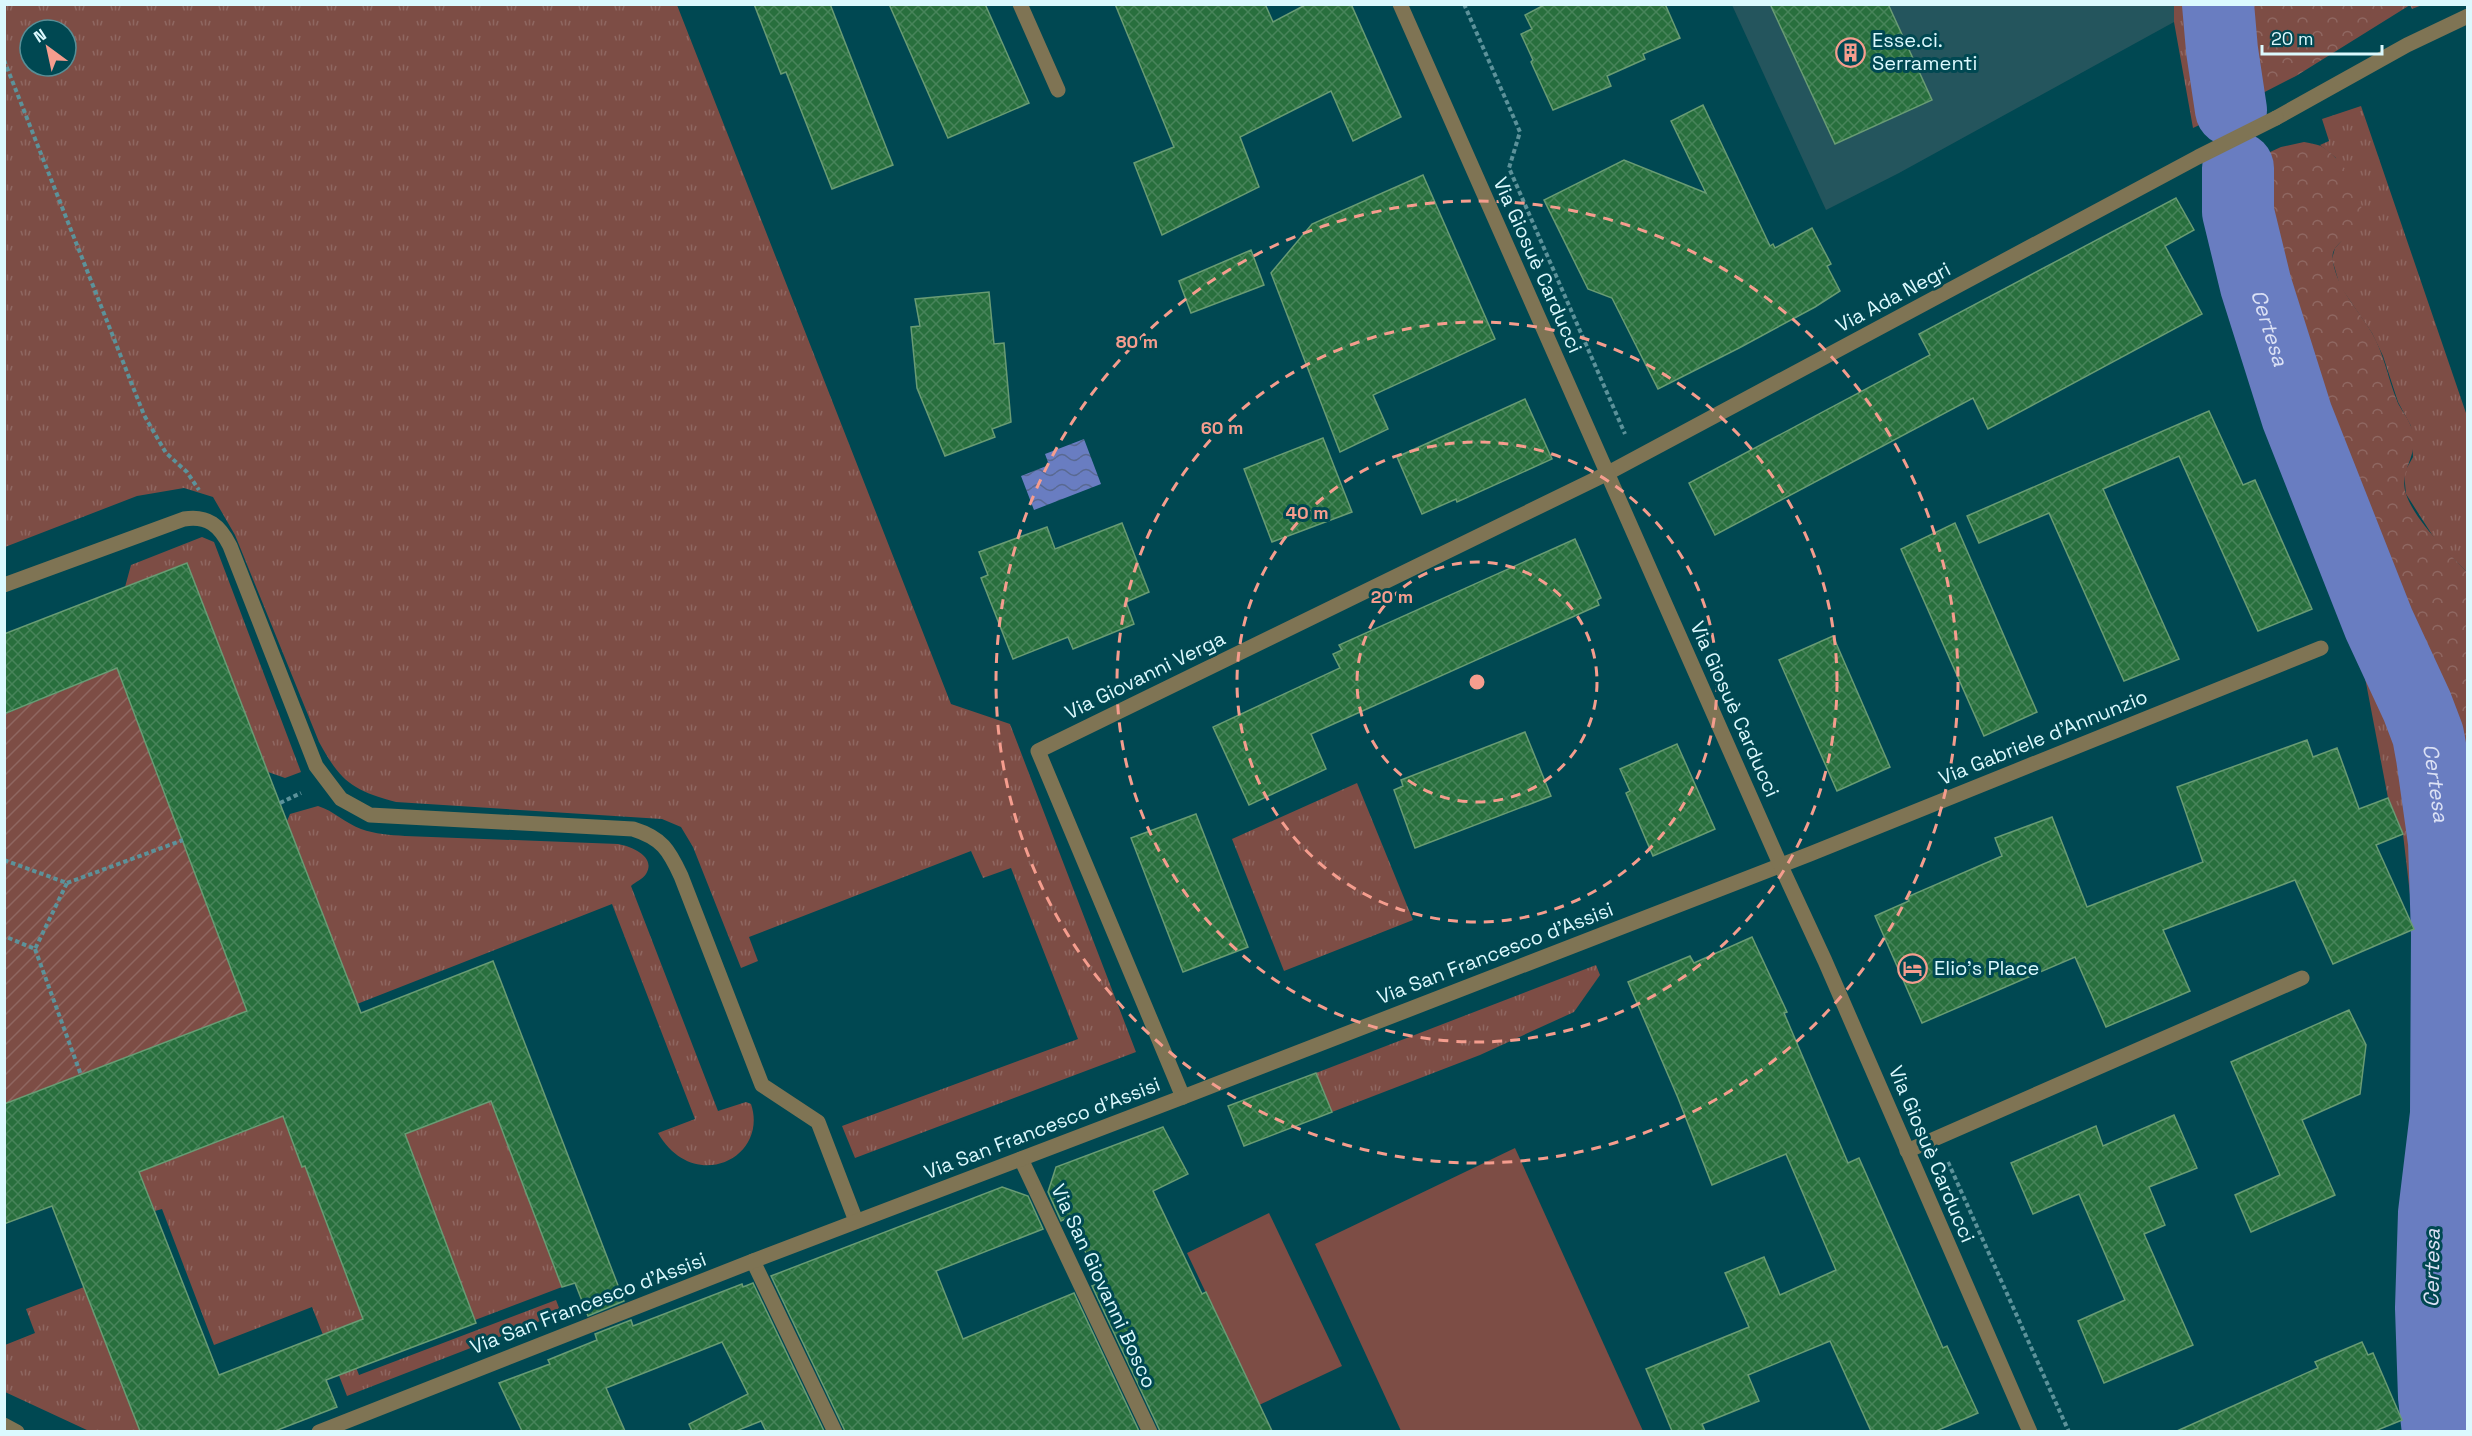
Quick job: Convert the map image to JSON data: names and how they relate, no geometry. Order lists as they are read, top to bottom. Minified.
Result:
{"streets":{"street":["Via Giosuè Carducci","Via Ada Negri","Via Giovanni Verga","Via Gabriele d'Annunzio","Via San Francesco d'Assisi","Via San Giovanni Bosco"]},"crossings":[["Via Giosuè Carducci","Via Ada Negri"],["Via Giosuè Carducci","Via Giovanni Verga"],["Via Giosuè Carducci","Via Gabriele d'Annunzio"],["Via Giosuè Carducci","Via San Francesco d'Assisi"],["Via Ada Negri","Via Giovanni Verga"],["Via Giovanni Verga","Via San Francesco d'Assisi"],["Via Gabriele d'Annunzio","Via San Francesco d'Assisi"],["Via San Francesco d'Assisi","Via San Giovanni Bosco"]],"water":["Certesa"],"places":{"building":["Esse.ci. Serramenti"],"hotel":["Elio's Place"]},"scale_bar":"20 m","north":"top left","rings":["80 m","60 m","40 m","20 m"]}
